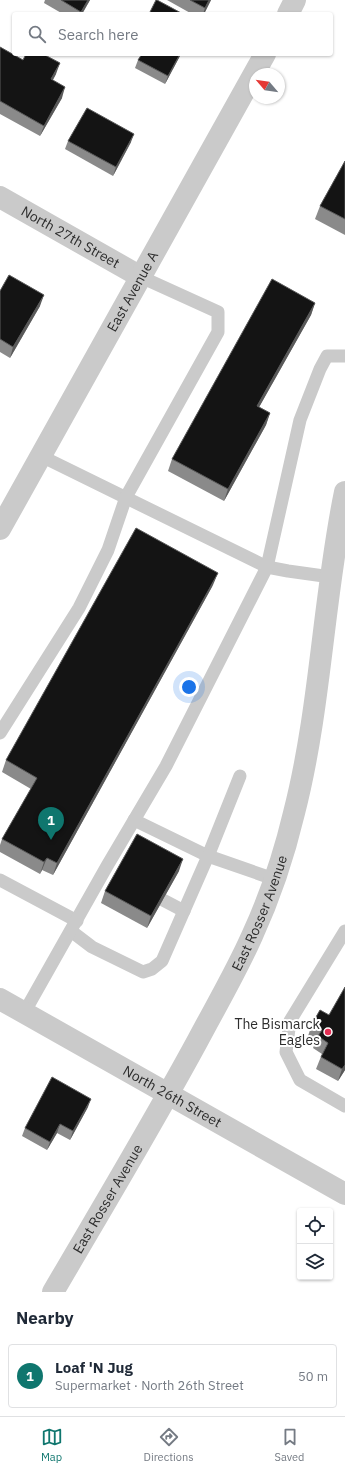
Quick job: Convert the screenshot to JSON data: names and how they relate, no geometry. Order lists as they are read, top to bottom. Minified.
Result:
{"streets":{"street":["North 27th Street","East Avenue A","East Rosser Avenue","North 26th Street"]},"crossings":[["North 27th Street","East Avenue A"],["East Rosser Avenue","North 26th Street"]],"places":["The Bismarck Eagles"],"north":"top left","page":{"search":"Search here","pins":"1","heading":"Nearby","list":[{"mark":"1","name":"Loaf 'N Jug","note":"Supermarket · North 26th Street","value":"50 m"}],"nav":["Map","Directions","Saved"]}}
